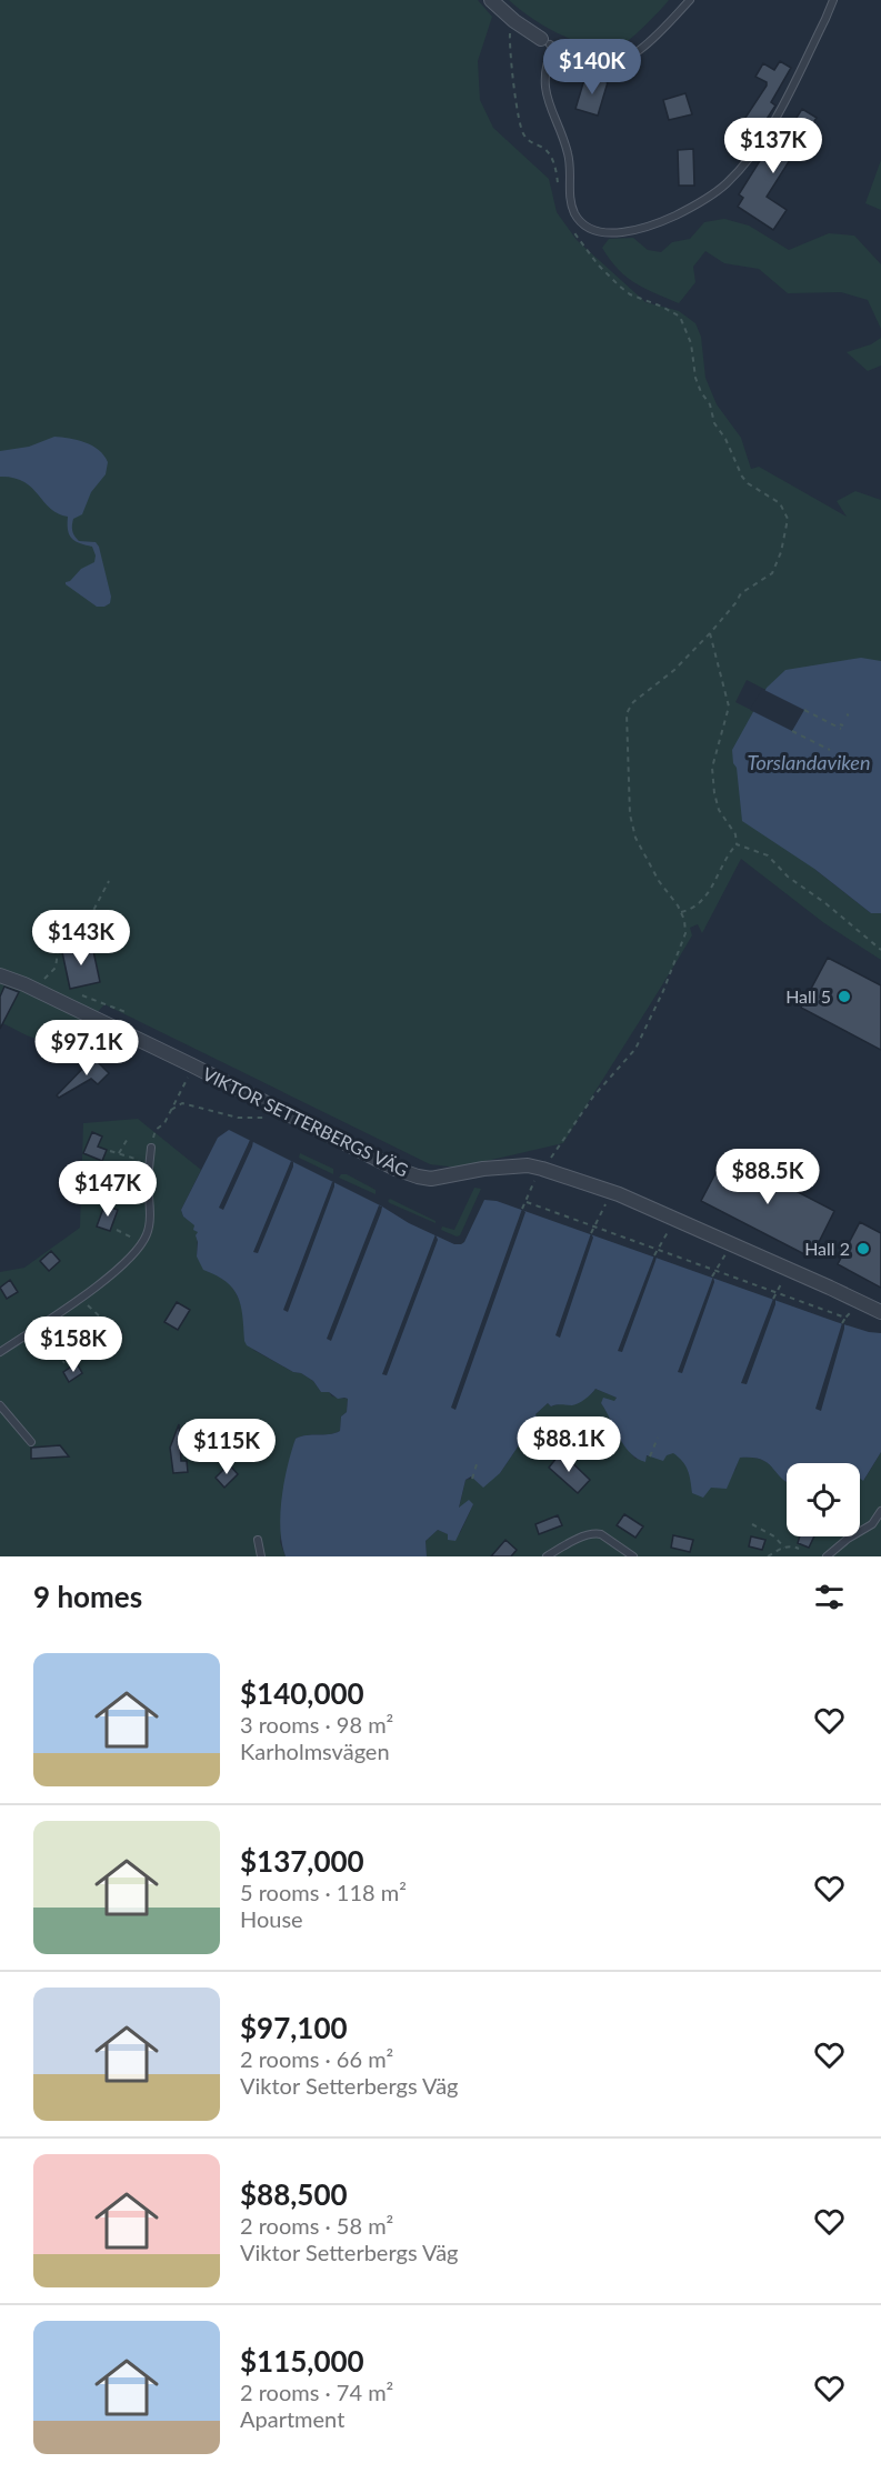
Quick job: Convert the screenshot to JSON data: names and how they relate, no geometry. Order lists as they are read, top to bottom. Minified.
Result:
{"streets":{"street":["VIKTOR SETTERBERGS VÄG"]},"water":["Torslandaviken"],"places":["Hall 5","Hall 2"],"page":{"price":["$140K","$137K","$143K","$97.1K","$88.5K","$147K","$158K","$88.1K","$115K"],"heading":"9 homes","list":[{"name":"$140,000","note":"3 rooms · 98 m² · Karholmsvägen"},{"name":"$137,000","note":"5 rooms · 118 m² · House"},{"name":"$97,100","note":"2 rooms · 66 m² · Viktor Setterbergs Väg"},{"name":"$88,500","note":"2 rooms · 58 m² · Viktor Setterbergs Väg"},{"name":"$115,000","note":"2 rooms · 74 m² · Apartment"}]}}
